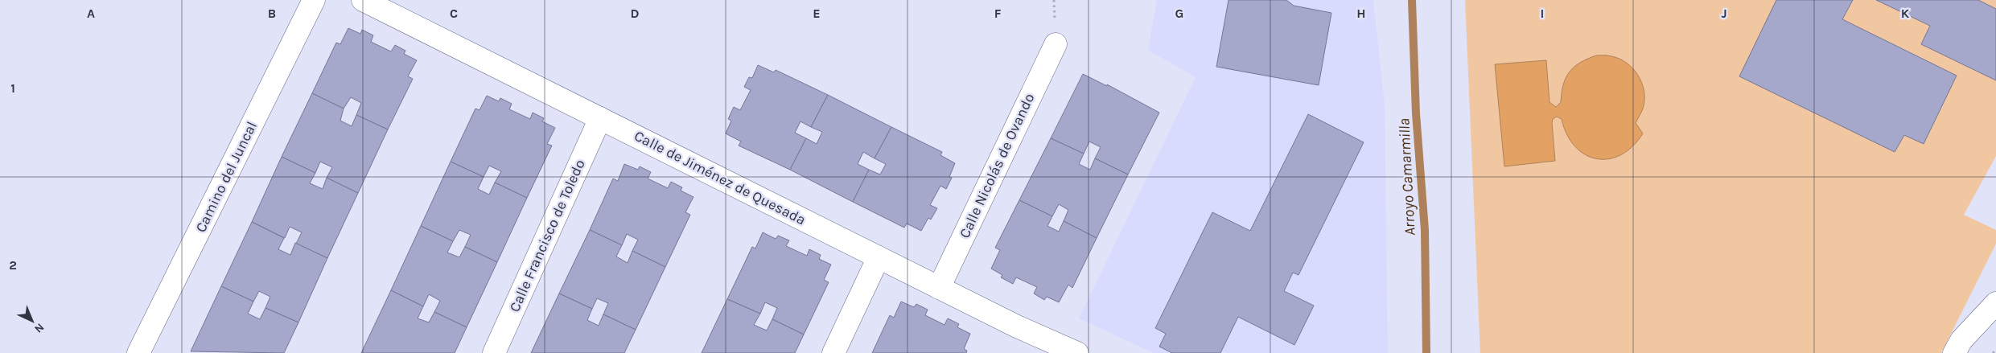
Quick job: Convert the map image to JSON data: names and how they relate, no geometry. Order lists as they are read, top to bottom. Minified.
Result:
{"streets":{"street":["Calle Nicolás de Ovando","Camino del Juncal","Calle de Jiménez de Quesada","Calle Francisco de Toledo"]},"crossings":[["Calle Nicolás de Ovando","Calle de Jiménez de Quesada"],["Calle de Jiménez de Quesada","Calle Francisco de Toledo"]],"water":["Arroyo Camarmilla"],"north":"bottom right","grid":{"columns":["A","B","C","D","E","F","G","H","I","J","K"],"rows":["1","2"]}}
